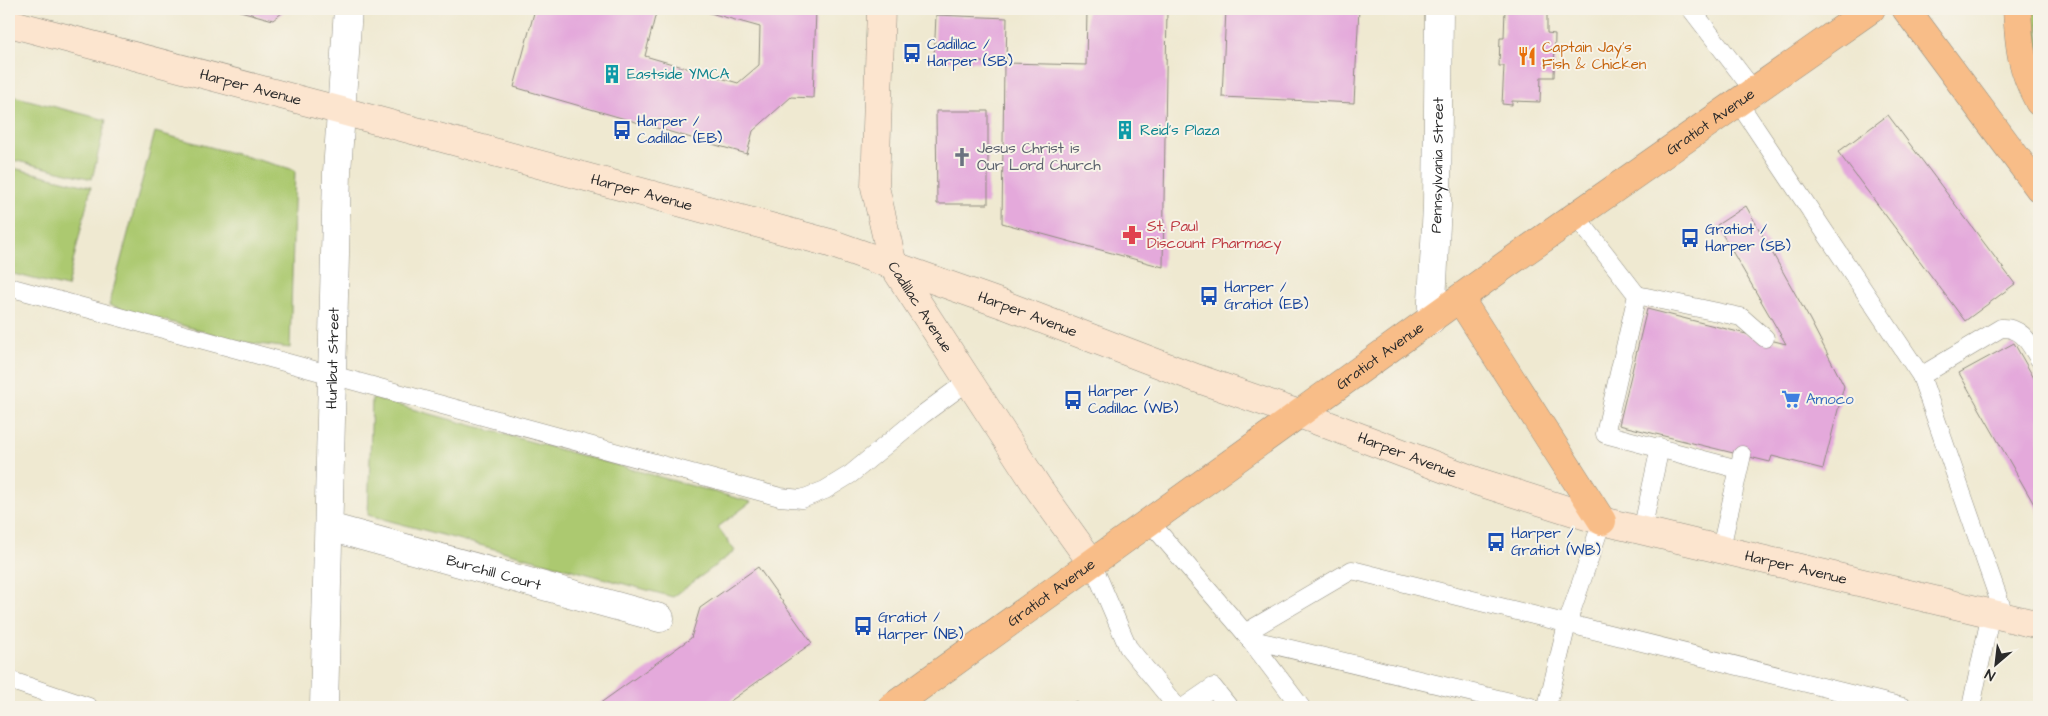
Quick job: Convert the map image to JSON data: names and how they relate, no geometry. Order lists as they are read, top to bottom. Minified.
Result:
{"streets":{"main road":["Harper Avenue","Gratiot Avenue","Cadillac Avenue"],"street":["Pennsylvania Street","Hurlbut Street","Burchill Court"]},"crossings":[["Harper Avenue","Gratiot Avenue"],["Harper Avenue","Cadillac Avenue"],["Harper Avenue","Hurlbut Street"],["Gratiot Avenue","Pennsylvania Street"],["Gratiot Avenue","Cadillac Avenue"],["Hurlbut Street","Burchill Court"]],"places":{"bus stop":["Cadillac / Harper (SB)","Harper / Cadillac (EB)","Gratiot / Harper (SB)","Harper / Gratiot (EB)","Harper / Cadillac (WB)","Harper / Gratiot (WB)","Gratiot / Harper (NB)"],"restaurant":["Captain Jay's Fish & Chicken"],"building":["Eastside YMCA","Reid's Plaza"],"church":["Jesus Christ is Our Lord Church"],"pharmacy":["St. Paul Discount Pharmacy"],"supermarket":["Amoco"]},"north":"bottom left"}
